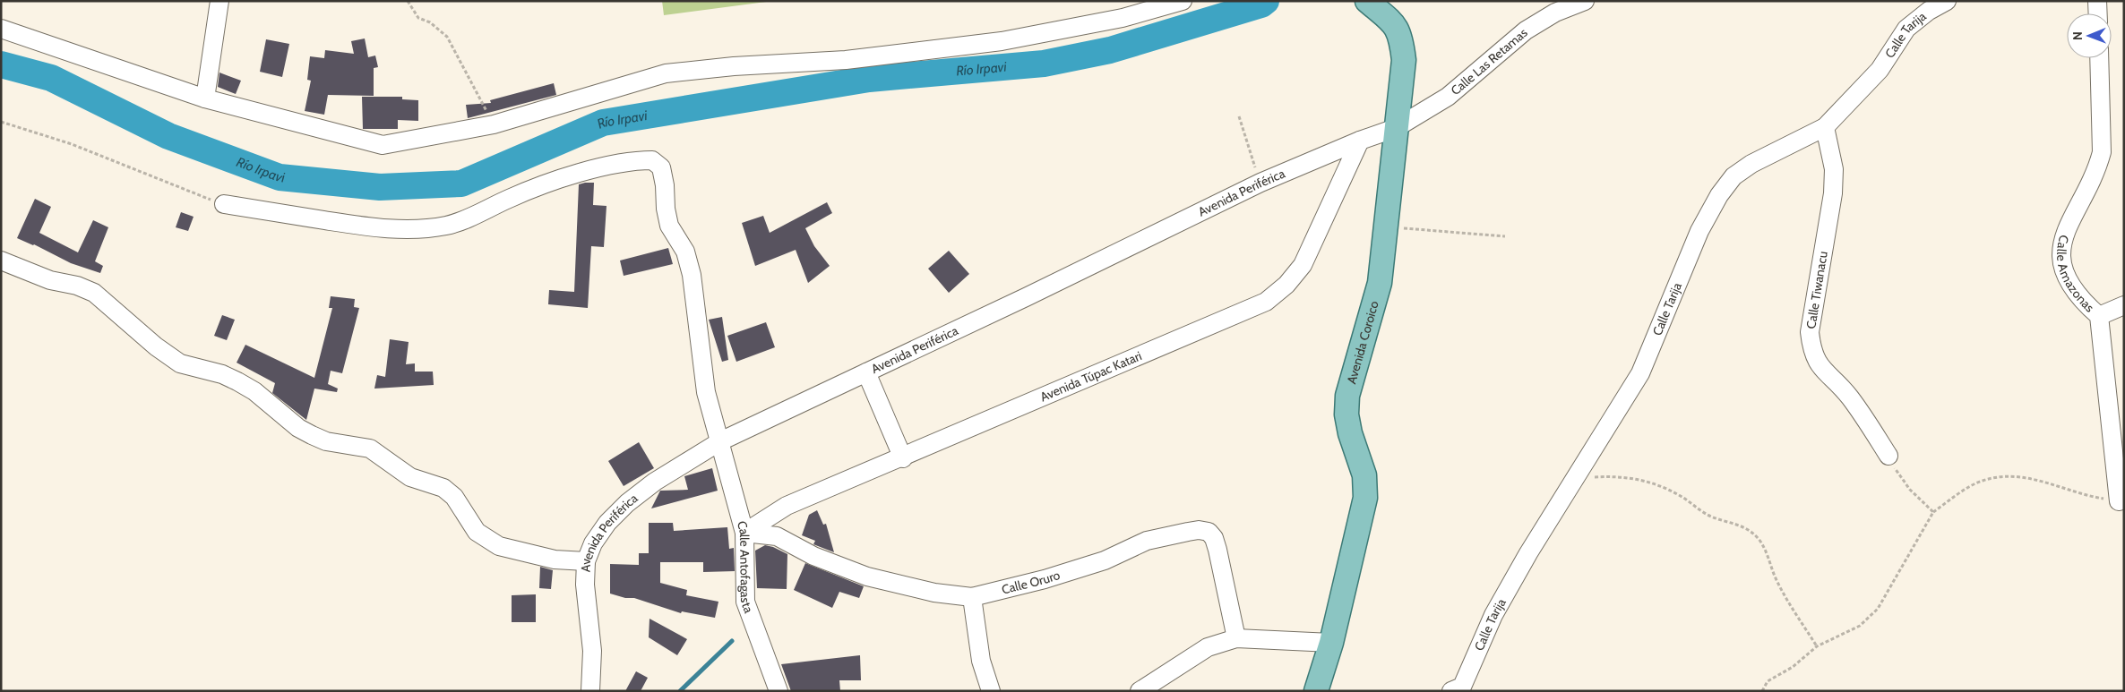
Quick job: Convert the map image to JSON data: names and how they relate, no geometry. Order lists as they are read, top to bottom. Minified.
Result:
{"streets":{"main road":["Avenida Coroico"],"street":["Calle Tarija","Calle Las Retamas","Avenida Periférica","Calle Amazonas","Calle Tiwanacu","Avenida Túpac Katari","Calle Antofagasta","Calle Oruro"]},"crossings":[["Calle Tarija","Calle Tiwanacu"],["Calle Las Retamas","Avenida Periférica"],["Calle Las Retamas","Avenida Coroico"],["Avenida Periférica","Avenida Coroico"],["Avenida Periférica","Avenida Túpac Katari"],["Avenida Periférica","Calle Antofagasta"],["Avenida Túpac Katari","Calle Antofagasta"],["Avenida Túpac Katari","Calle Oruro"],["Calle Antofagasta","Calle Oruro"]],"water":["Río Irpavi"],"north":"left"}
